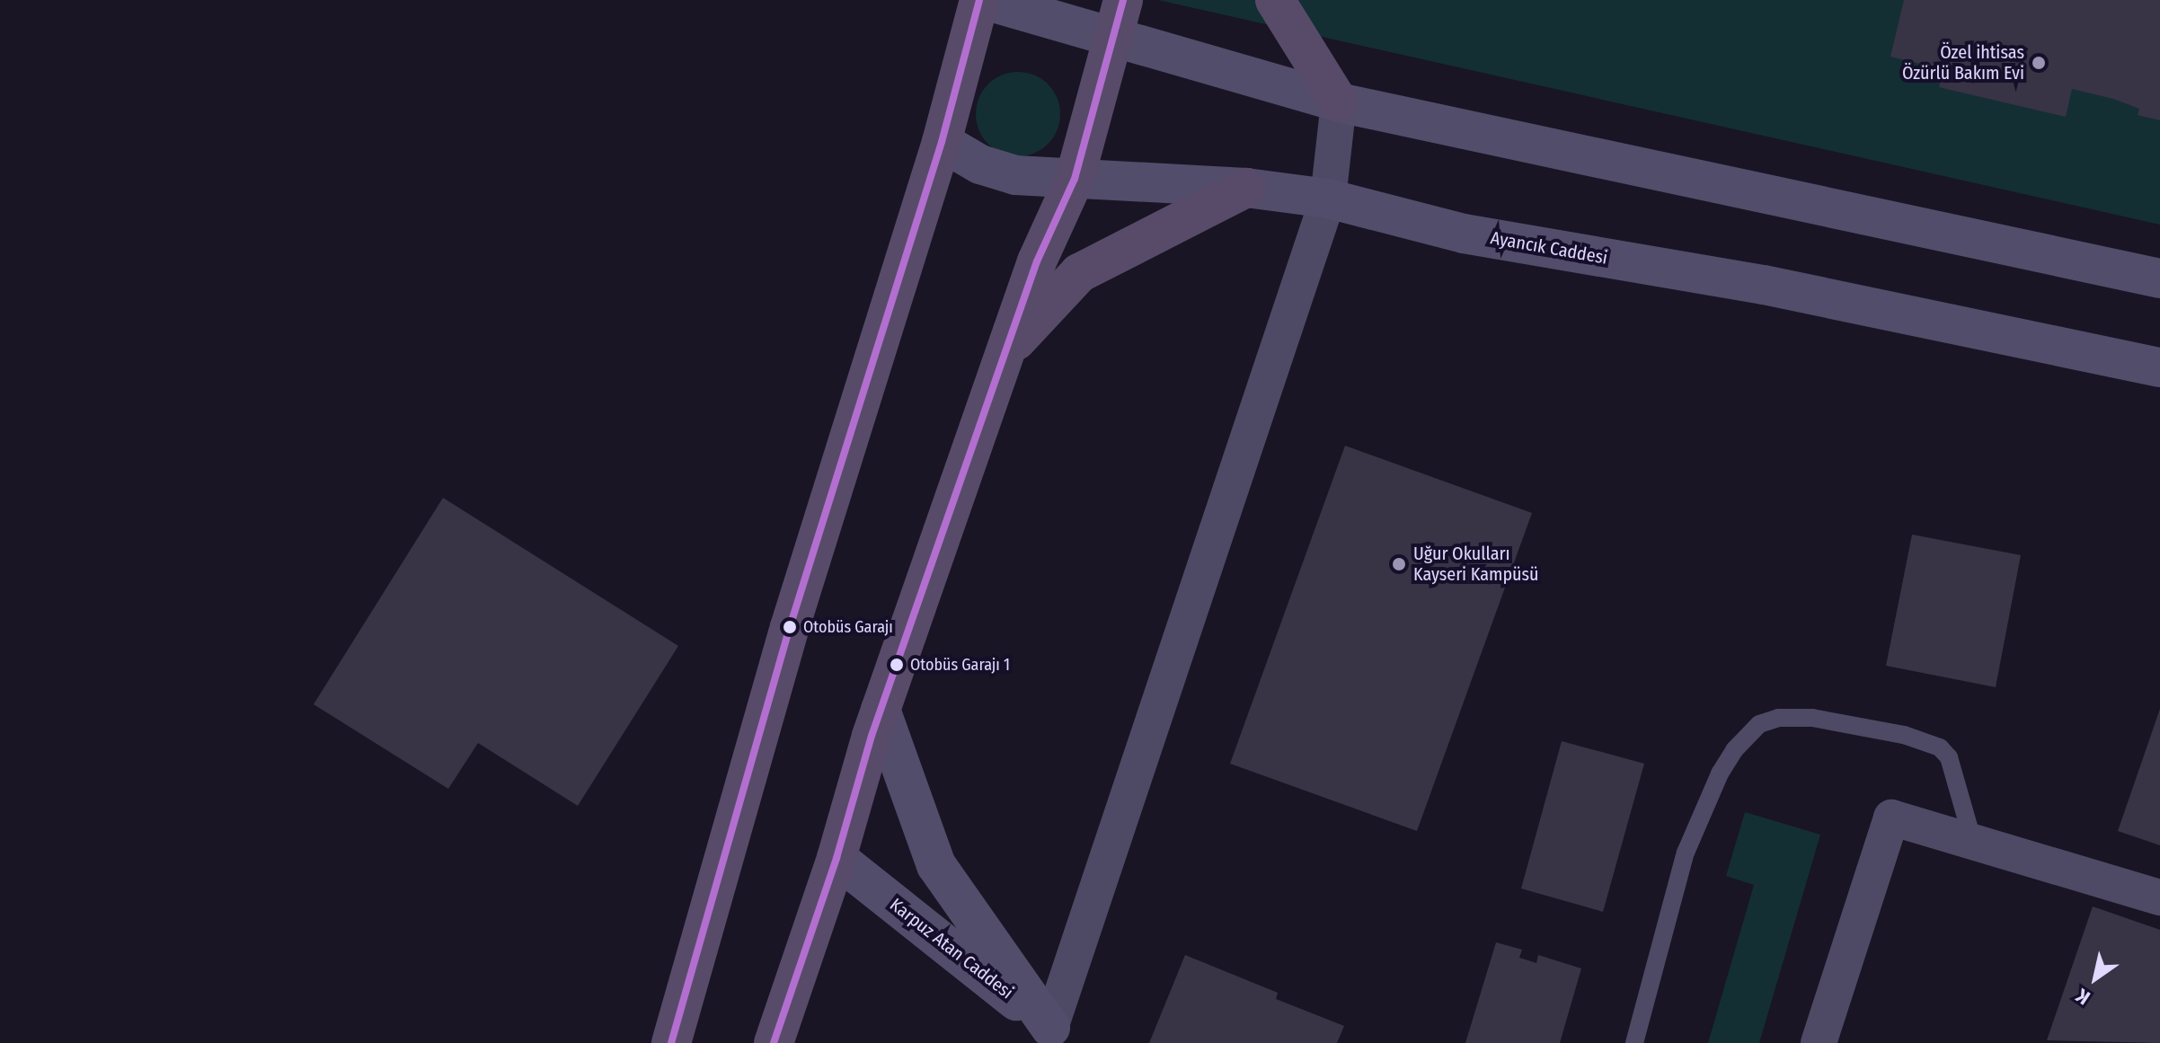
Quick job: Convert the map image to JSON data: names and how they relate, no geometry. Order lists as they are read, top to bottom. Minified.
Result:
{"streets":{"street":["Ayancık Caddesi","Karpuz Atan Caddesi"]},"places":["Özel ihtisas Özürlü Bakım Evi","Uğur Okulları Kayseri Kampüsü","Otobüs Garajı","Otobüs Garajı 1"],"north":"bottom left"}
